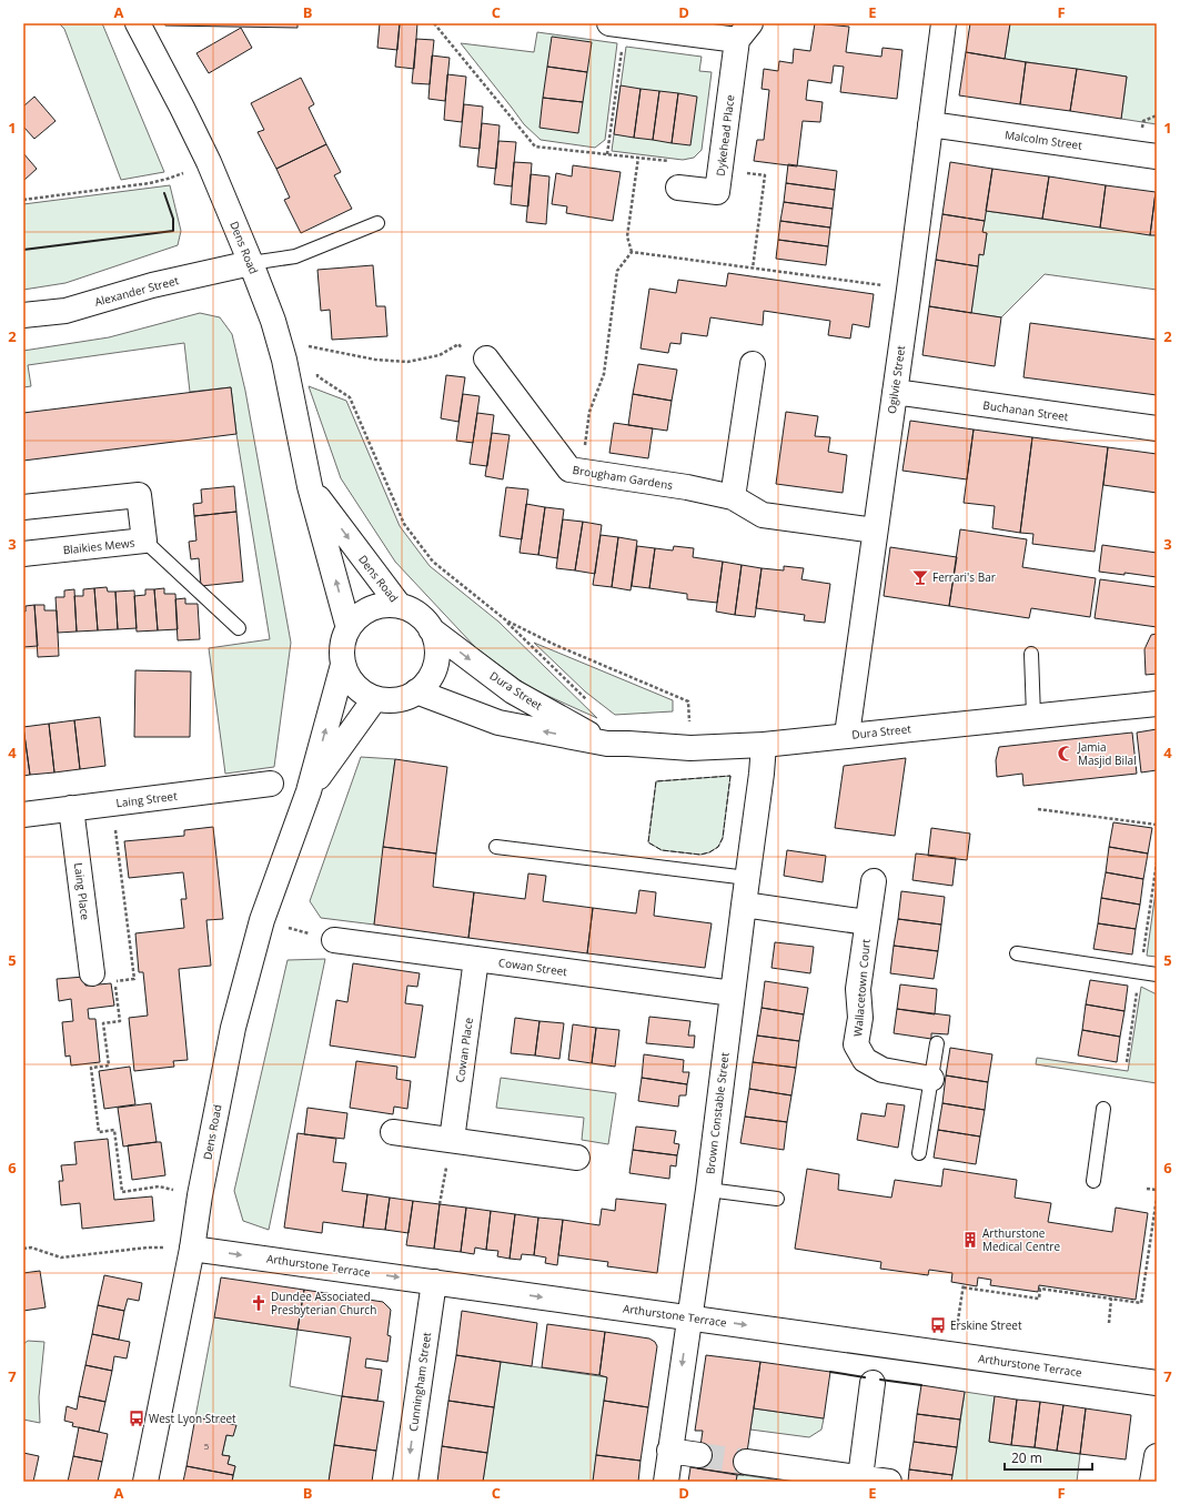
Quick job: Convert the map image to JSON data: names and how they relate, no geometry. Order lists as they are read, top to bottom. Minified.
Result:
{"streets":{"street":["Dykehead Place","Malcolm Street","Dens Road","Alexander Street","Ogilvie Street","Buchanan Street","Brougham Gardens","Blaikies Mews","Dura Street","Laing Street","Laing Place","Cowan Street","Wallacetown Court","Cowan Place","Brown Constable Street","Arthurstone Terrace","Cunningham Street"]},"crossings":[["Malcolm Street","Ogilvie Street"],["Dens Road","Alexander Street"],["Dens Road","Dura Street"],["Dens Road","Arthurstone Terrace"],["Ogilvie Street","Buchanan Street"],["Ogilvie Street","Brougham Gardens"],["Ogilvie Street","Dura Street"],["Dura Street","Brown Constable Street"],["Laing Street","Laing Place"],["Cowan Street","Cowan Place"],["Cowan Street","Brown Constable Street"],["Brown Constable Street","Arthurstone Terrace"],["Arthurstone Terrace","Cunningham Street"]],"one_way":["Cunningham Street"],"places":{"bar":["Ferrari's Bar"],"mosque":["Jamia Masjid Bilal"],"building":["Arthurstone Medical Centre"],"church":["Dundee Associated Presbyterian Church"],"bus stop":["Erskine Street","West Lyon Street"]},"house_numbers":["5"],"scale_bar":"20 m","grid":{"columns":["A","B","C","D","E","F"],"rows":["1","2","3","4","5","6","7"]}}
